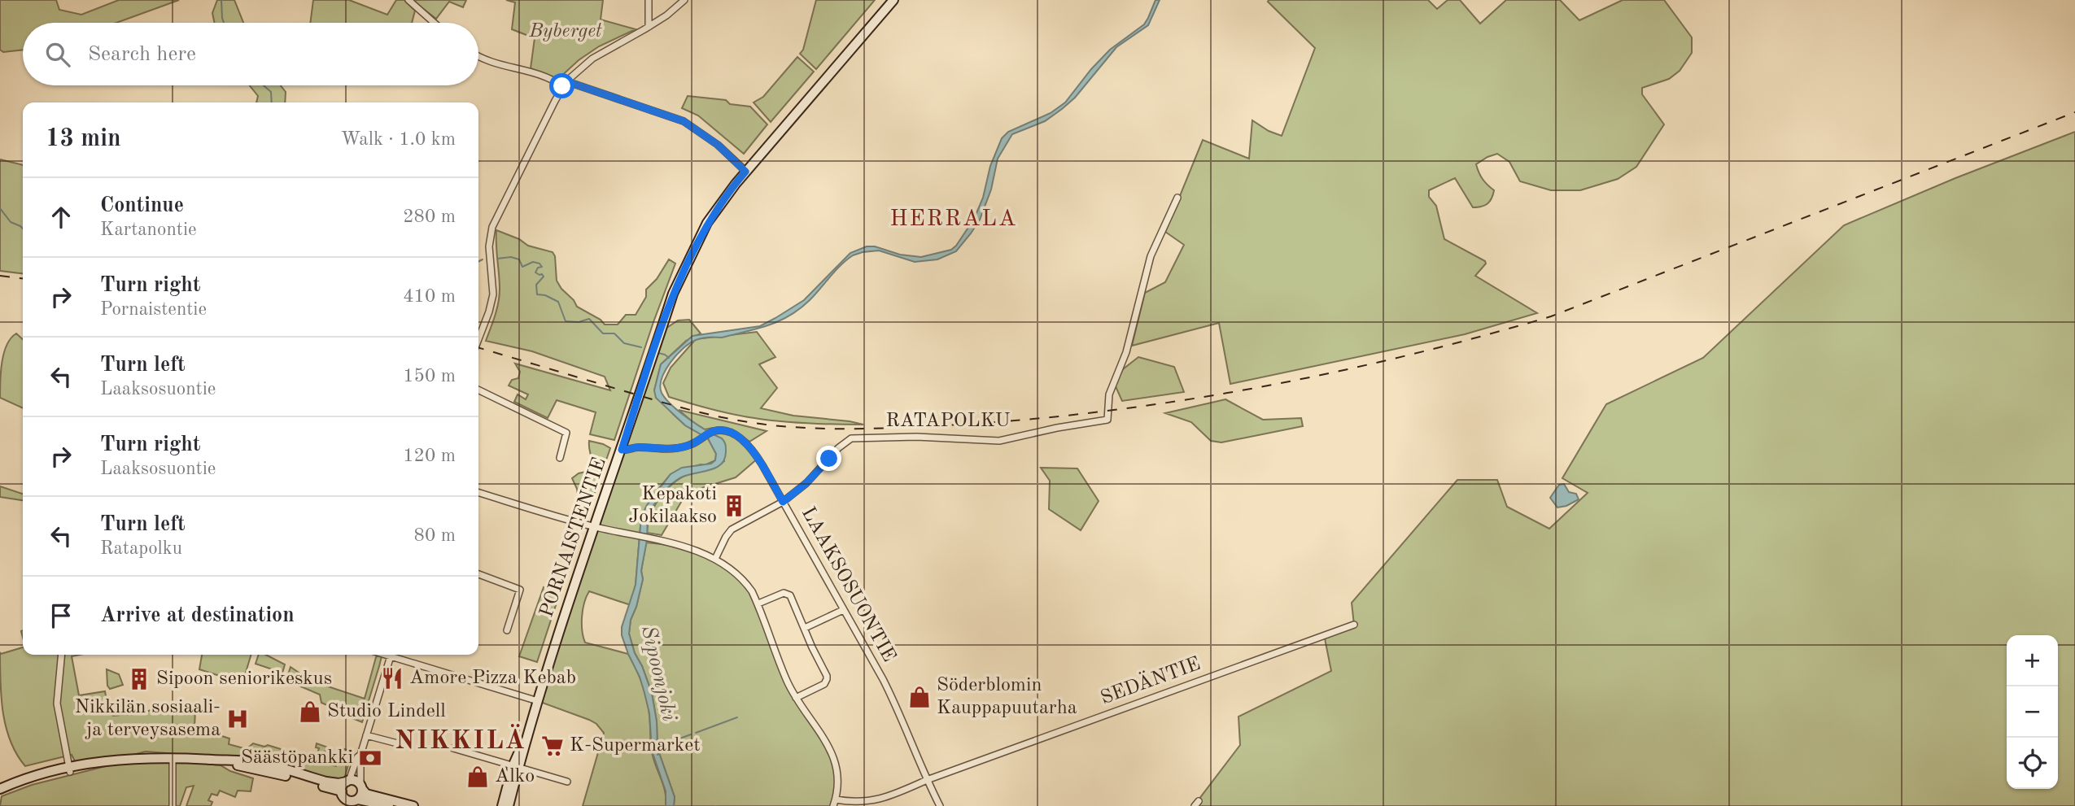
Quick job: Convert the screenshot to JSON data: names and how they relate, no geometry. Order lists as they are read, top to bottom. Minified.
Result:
{"streets":{"street":["RATAPOLKU","PORNAISTENTIE","LAAKSOSUONTIE","SEDÄNTIE"]},"crossings":[["RATAPOLKU","LAAKSOSUONTIE"],["PORNAISTENTIE","LAAKSOSUONTIE"],["LAAKSOSUONTIE","SEDÄNTIE"]],"districts":["HERRALA","NIKKILÄ"],"water":["Sipoonjoki"],"parks":["Byberget"],"places":{"building":["Kepakoti Jokilaakso","Sipoon seniorikeskus"],"restaurant":["Amore Pizza Kebab"],"shop":["Söderblomin Kauppapuutarha","Studio Lindell","Alko"],"hospital":["Nikkilän sosiaali- ja terveysasema"],"supermarket":["K-Supermarket"],"bank":["Säästöpankki"]},"page":{"search":"Search here","heading":["13 min","Walk · 1.0 km"],"list":[["Continue","Kartanontie","280 m"],["Turn right","Pornaistentie","410 m"],["Turn left","Laaksosuontie","150 m"],["Turn right","Laaksosuontie","120 m"],["Turn left","Ratapolku","80 m"],"Arrive at destination"],"map_buttons":["+","−"]}}
